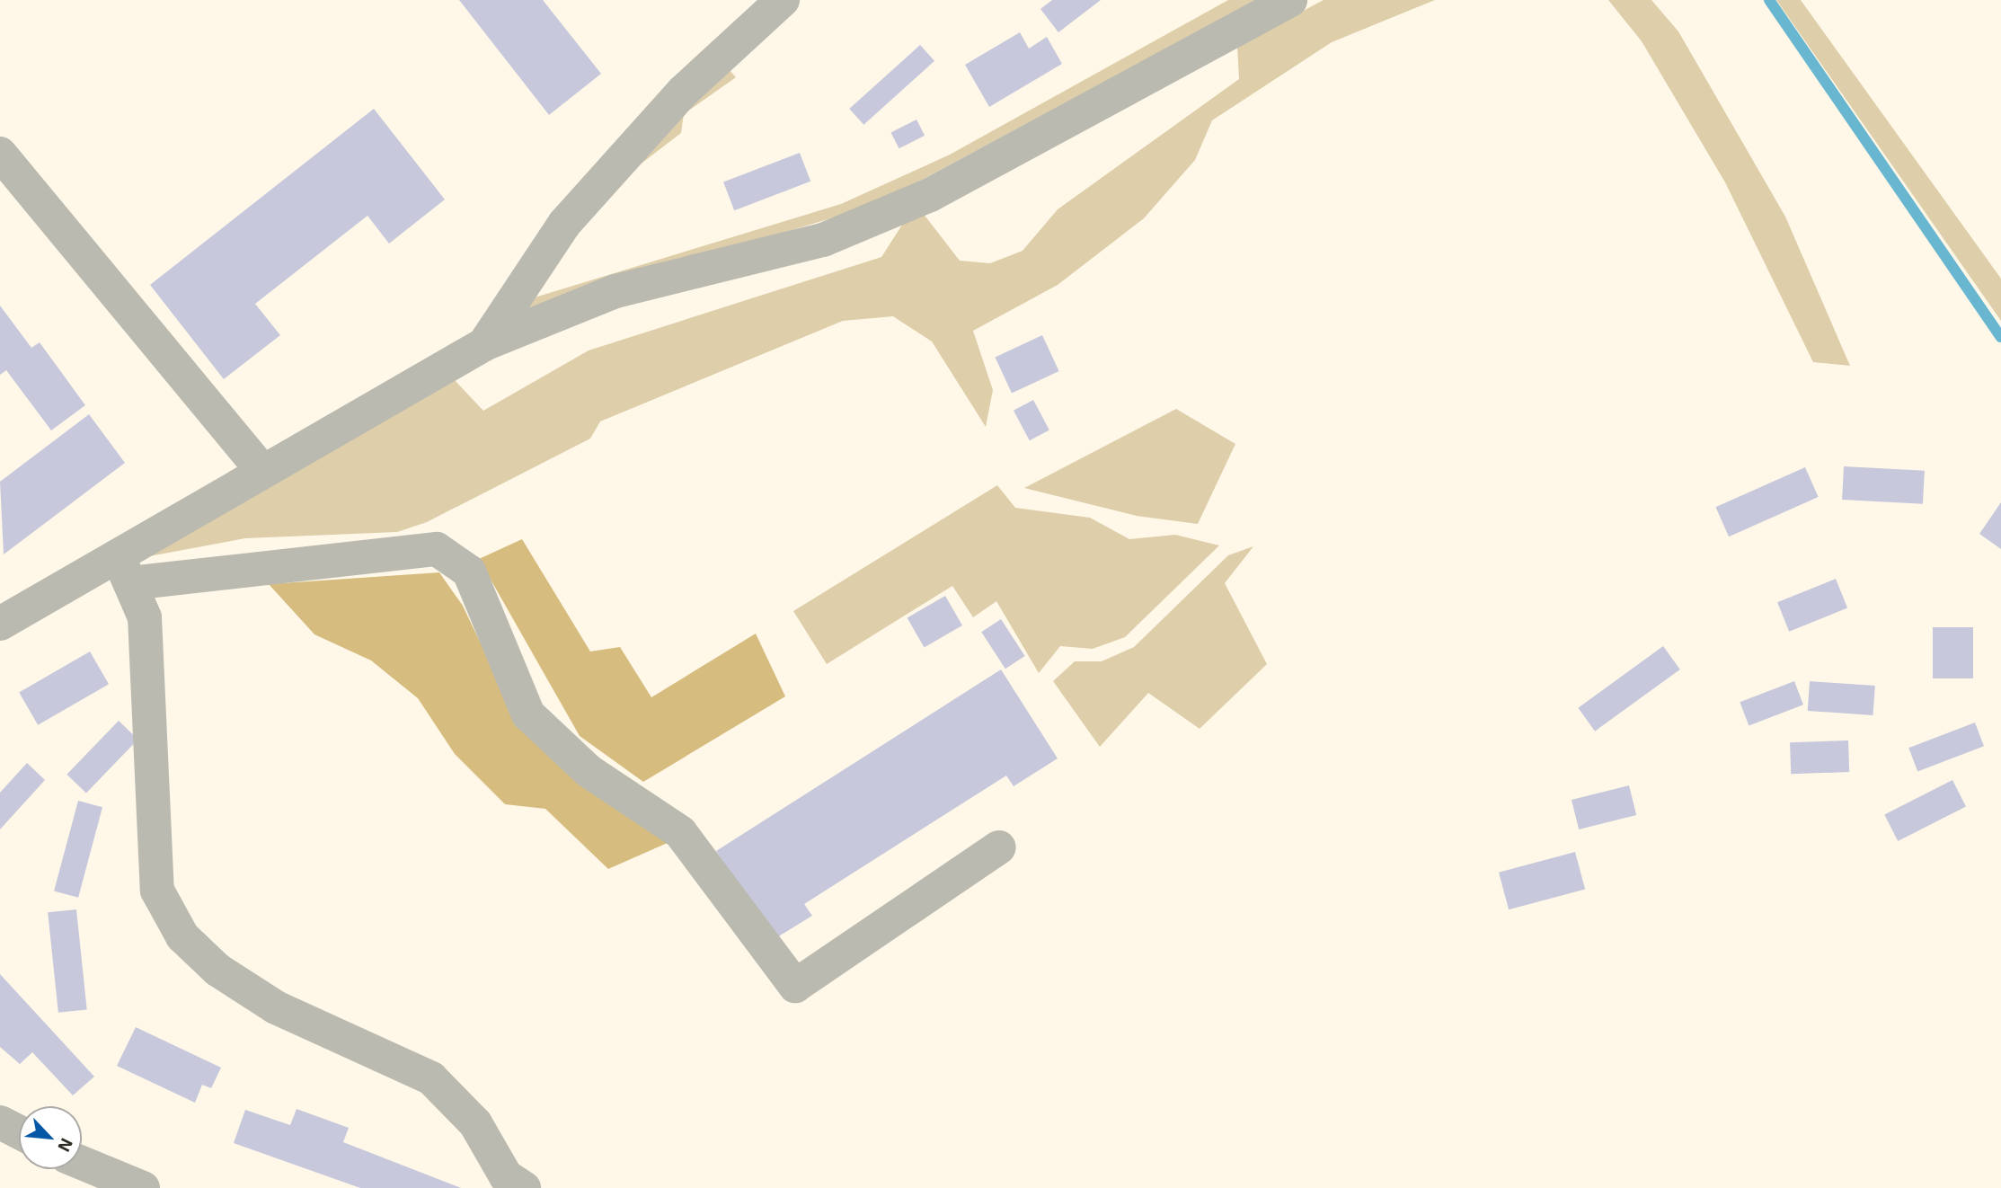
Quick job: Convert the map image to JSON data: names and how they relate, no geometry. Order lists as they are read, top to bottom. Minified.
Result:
{"north":"bottom right"}
